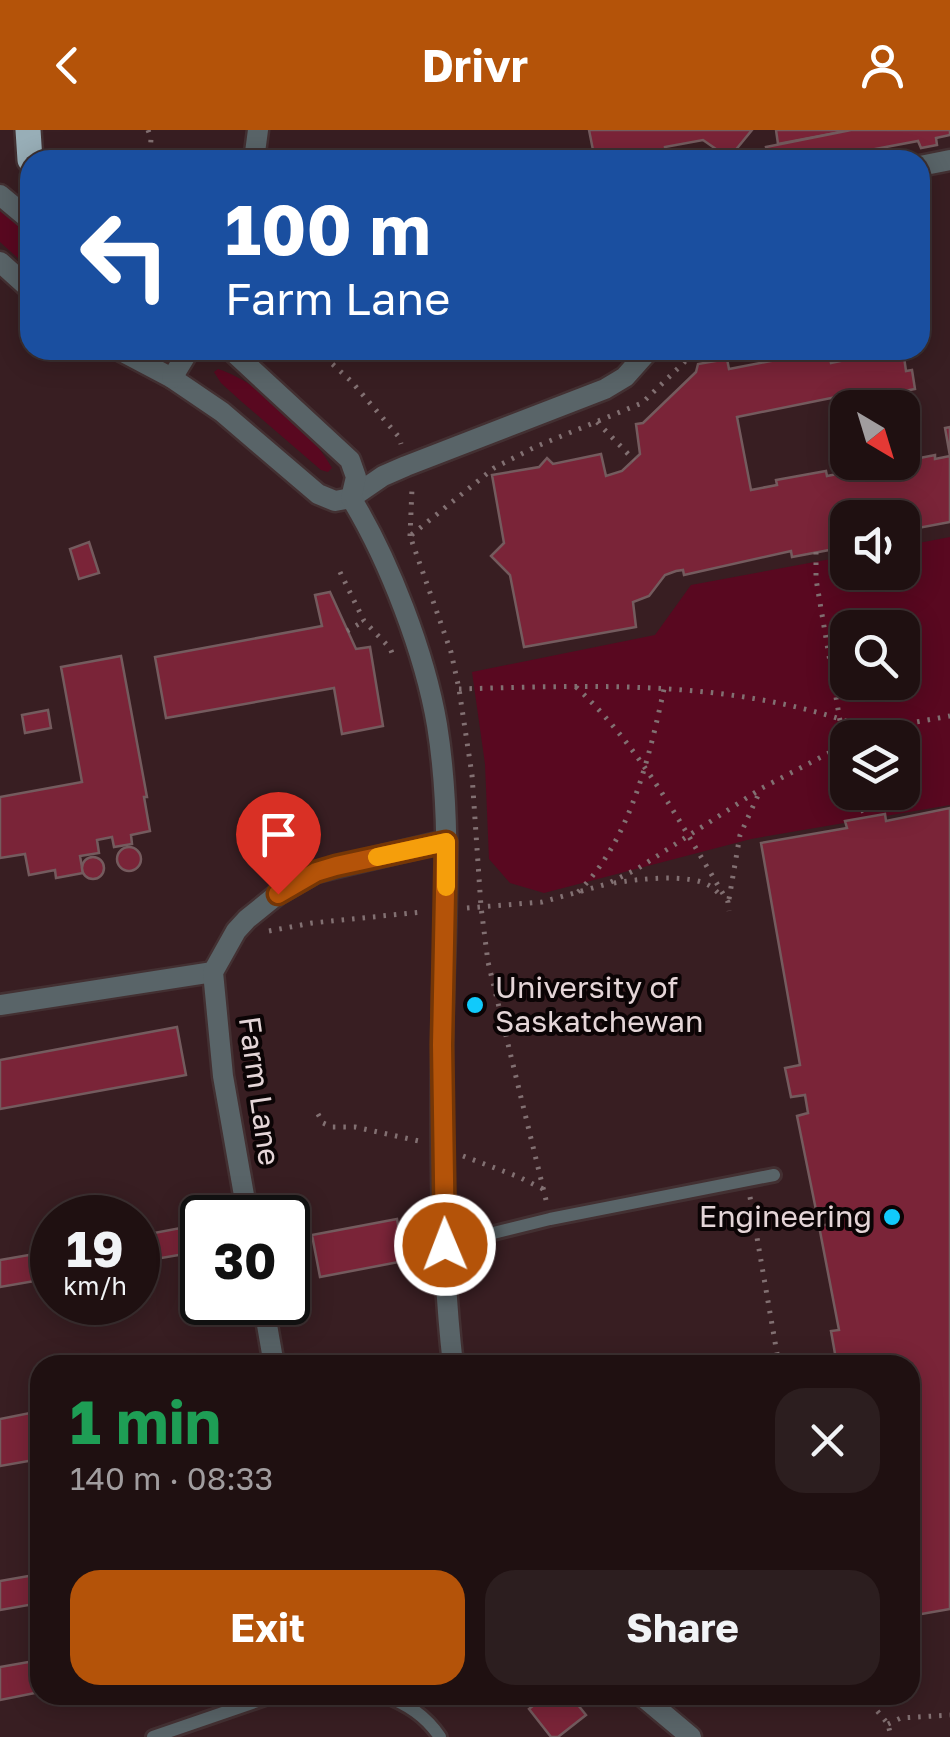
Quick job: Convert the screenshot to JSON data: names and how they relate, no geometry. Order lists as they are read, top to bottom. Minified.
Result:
{"streets":{"street":["Farm Lane"]},"places":["University of Saskatchewan","Engineering"],"north":"bottom right","page":{"header":"Drivr","turn":["100 m","Farm Lane"],"speed":"19 km/h","limit":"30","heading":["1 min","140 m · 08:33"],"buttons":["Exit","Share"]}}
